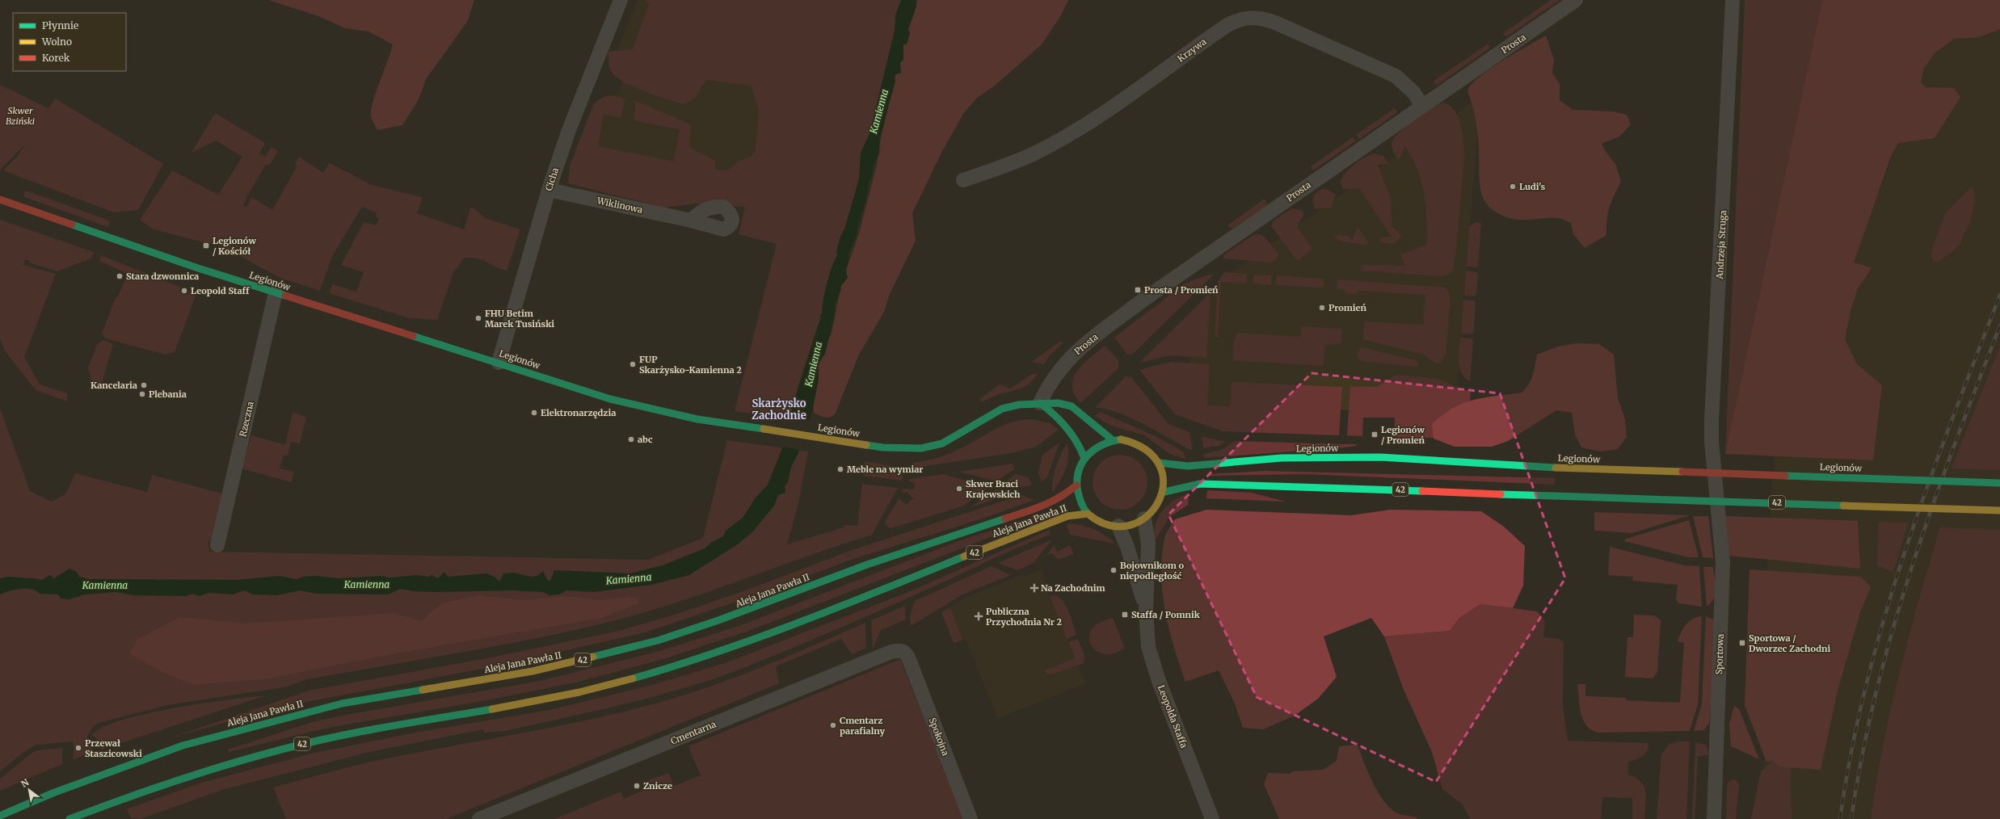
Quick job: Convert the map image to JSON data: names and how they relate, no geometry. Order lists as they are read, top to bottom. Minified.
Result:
{"streets":{"main road":["Legionów","42","Aleja Jana Pawła II"],"street":["Prosta","Krzywa","Cicha","Wiklinowa","Andrzeja Struga","Rzeczna","Sportowa","Leopolda Staffa","Cmentarna","Spokojna"]},"crossings":[["Prosta","Krzywa"],["Prosta","Legionów"],["Cicha","Wiklinowa"],["Cicha","Legionów"],["Andrzeja Struga","Sportowa"],["Legionów","Rzeczna"],["Legionów","42"],["Legionów","Aleja Jana Pawła II"],["Legionów","Leopolda Staffa"],["42","Aleja Jana Pawła II"],["42","Leopolda Staffa"],["Aleja Jana Pawła II","Leopolda Staffa"],["Cmentarna","Spokojna"]],"districts":["Skarżysko Zachodnie"],"water":["Kamienna"],"parks":["Skwer Bziński"],"places":{"other":["Ludi's","Stara dzwonnica","Leopold Staff","Promień","FHU Betim Marek Tusiński","FUP Skarżysko-Kamienna 2","Kancelaria","Plebania","Elektronarzędzia","abc","Meble na wymiar","Skwer Braci Krajewskich","Bojownikom o niepodległość","Cmentarz parafialny","Przewał Staszicowski","Znicze"],"transit":["Legionów / Kościół","Prosta / Promień","Legionów / Promień","Staffa / Pomnik","Sportowa / Dworzec Zachodni"],"health":["Na Zachodnim","Publiczna Przychodnia Nr 2"]},"legend":["Płynnie","Wolno","Korek"],"north":"top left"}
